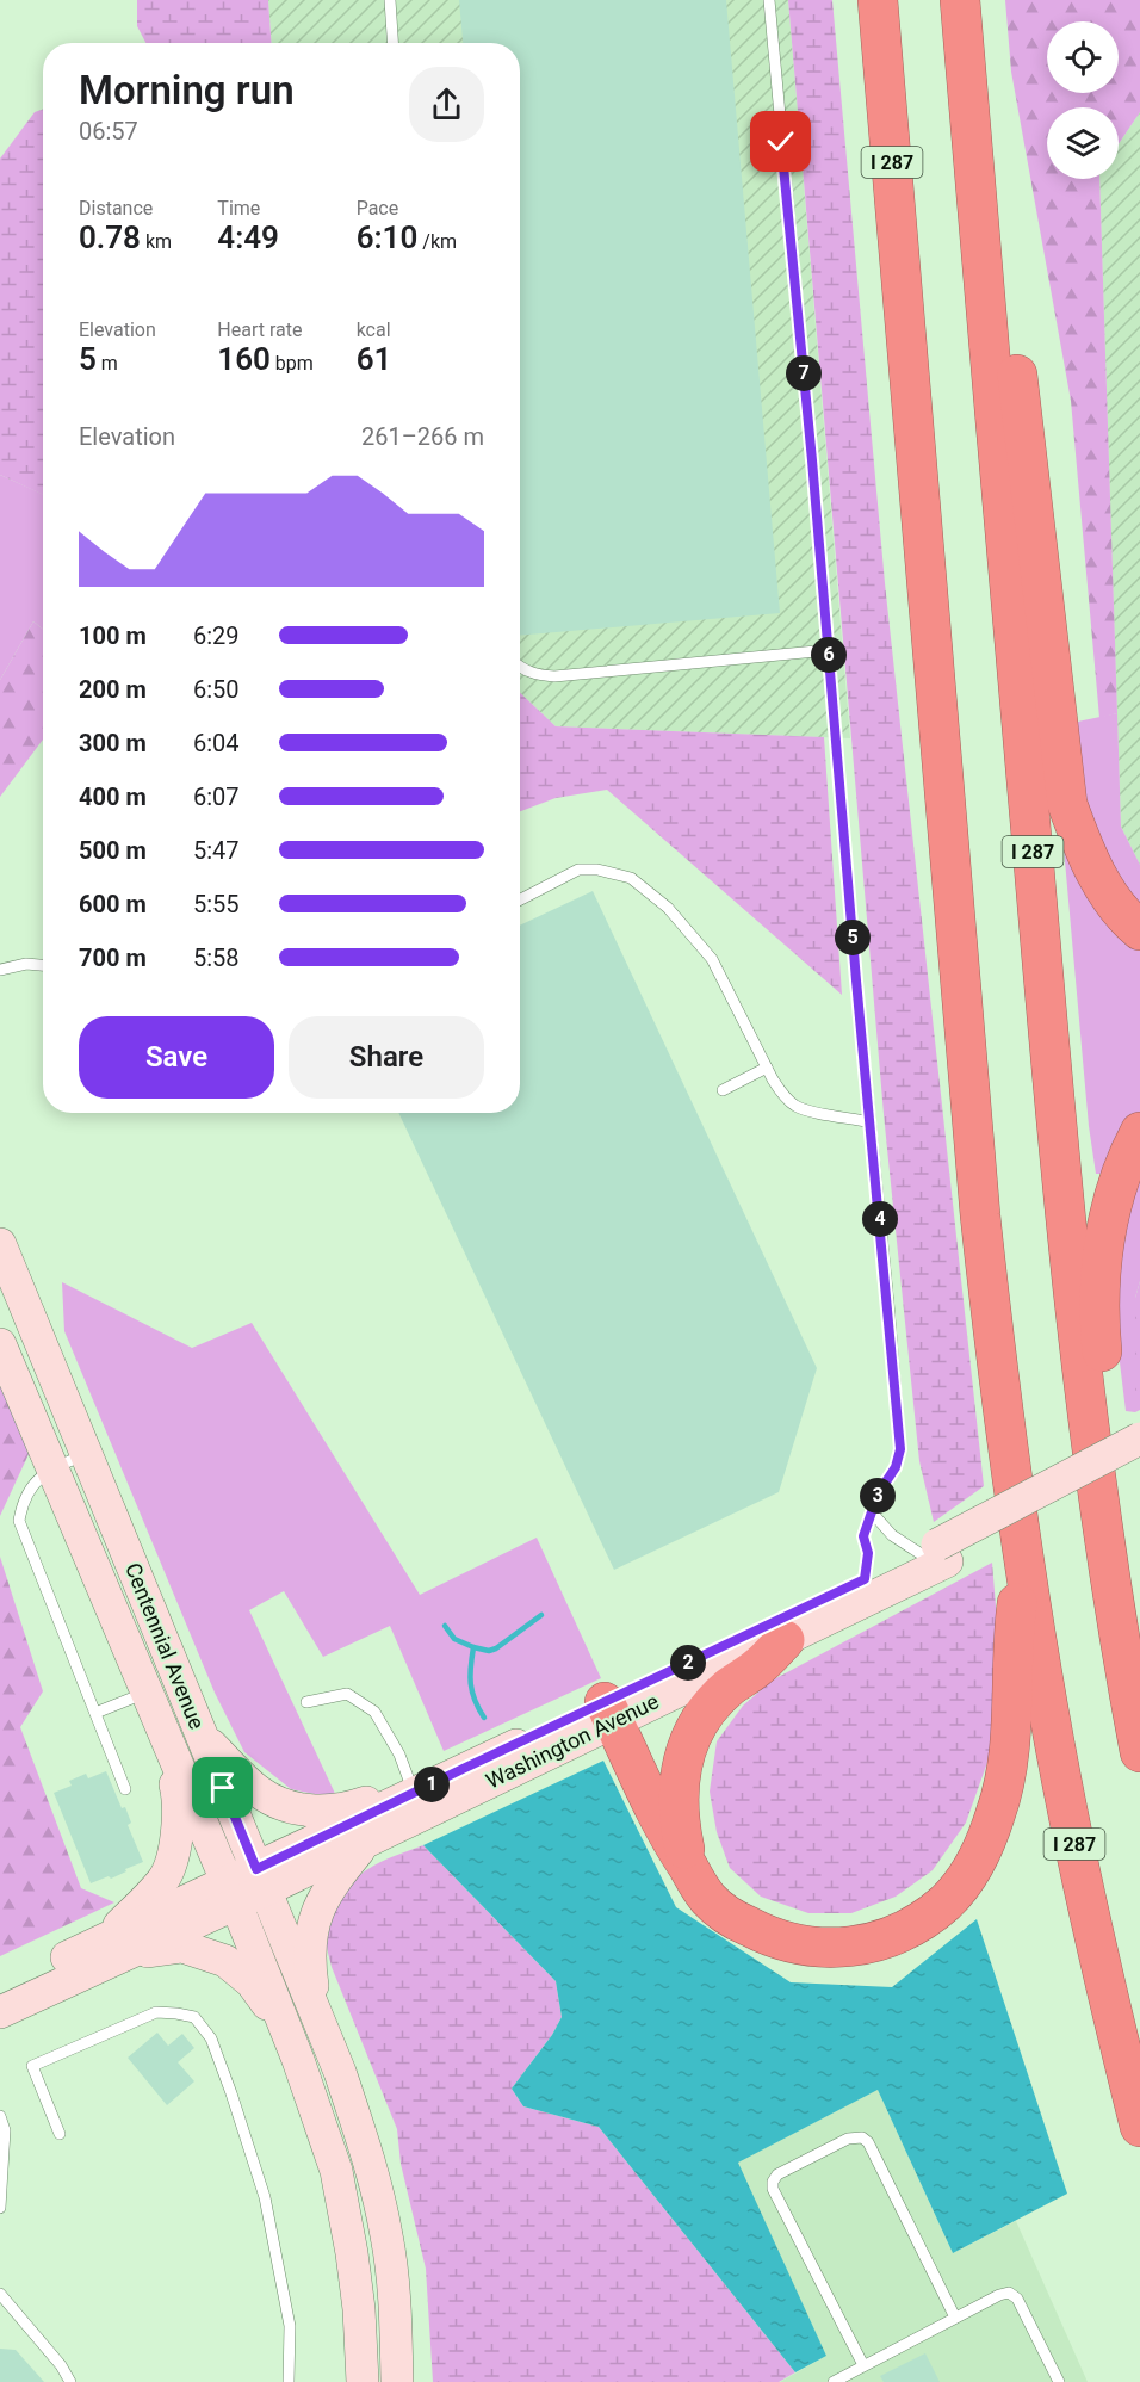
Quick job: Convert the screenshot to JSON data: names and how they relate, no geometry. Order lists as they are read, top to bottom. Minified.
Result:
{"streets":{"highway":["I 287"],"main road":["Centennial Avenue","Washington Avenue"]},"crossings":[["Centennial Avenue","Washington Avenue"]],"page":{"heading":["Morning run","06:57"],"stats":[["Distance","0.78 km"],["Time","4:49"],["Pace","6:10 /km"],["Elevation","5 m"],["Heart rate","160 bpm"],["kcal","61"]],"pins":["7","6","5","4","3","2","1"],"chart":["Elevation","261–266 m"],"list":[{"name":"100 m","note":"6:29"},{"name":"200 m","note":"6:50"},{"name":"300 m","note":"6:04"},{"name":"400 m","note":"6:07"},{"name":"500 m","note":"5:47"},{"name":"600 m","note":"5:55"},{"name":"700 m","note":"5:58"}],"buttons":["Save","Share"]}}
